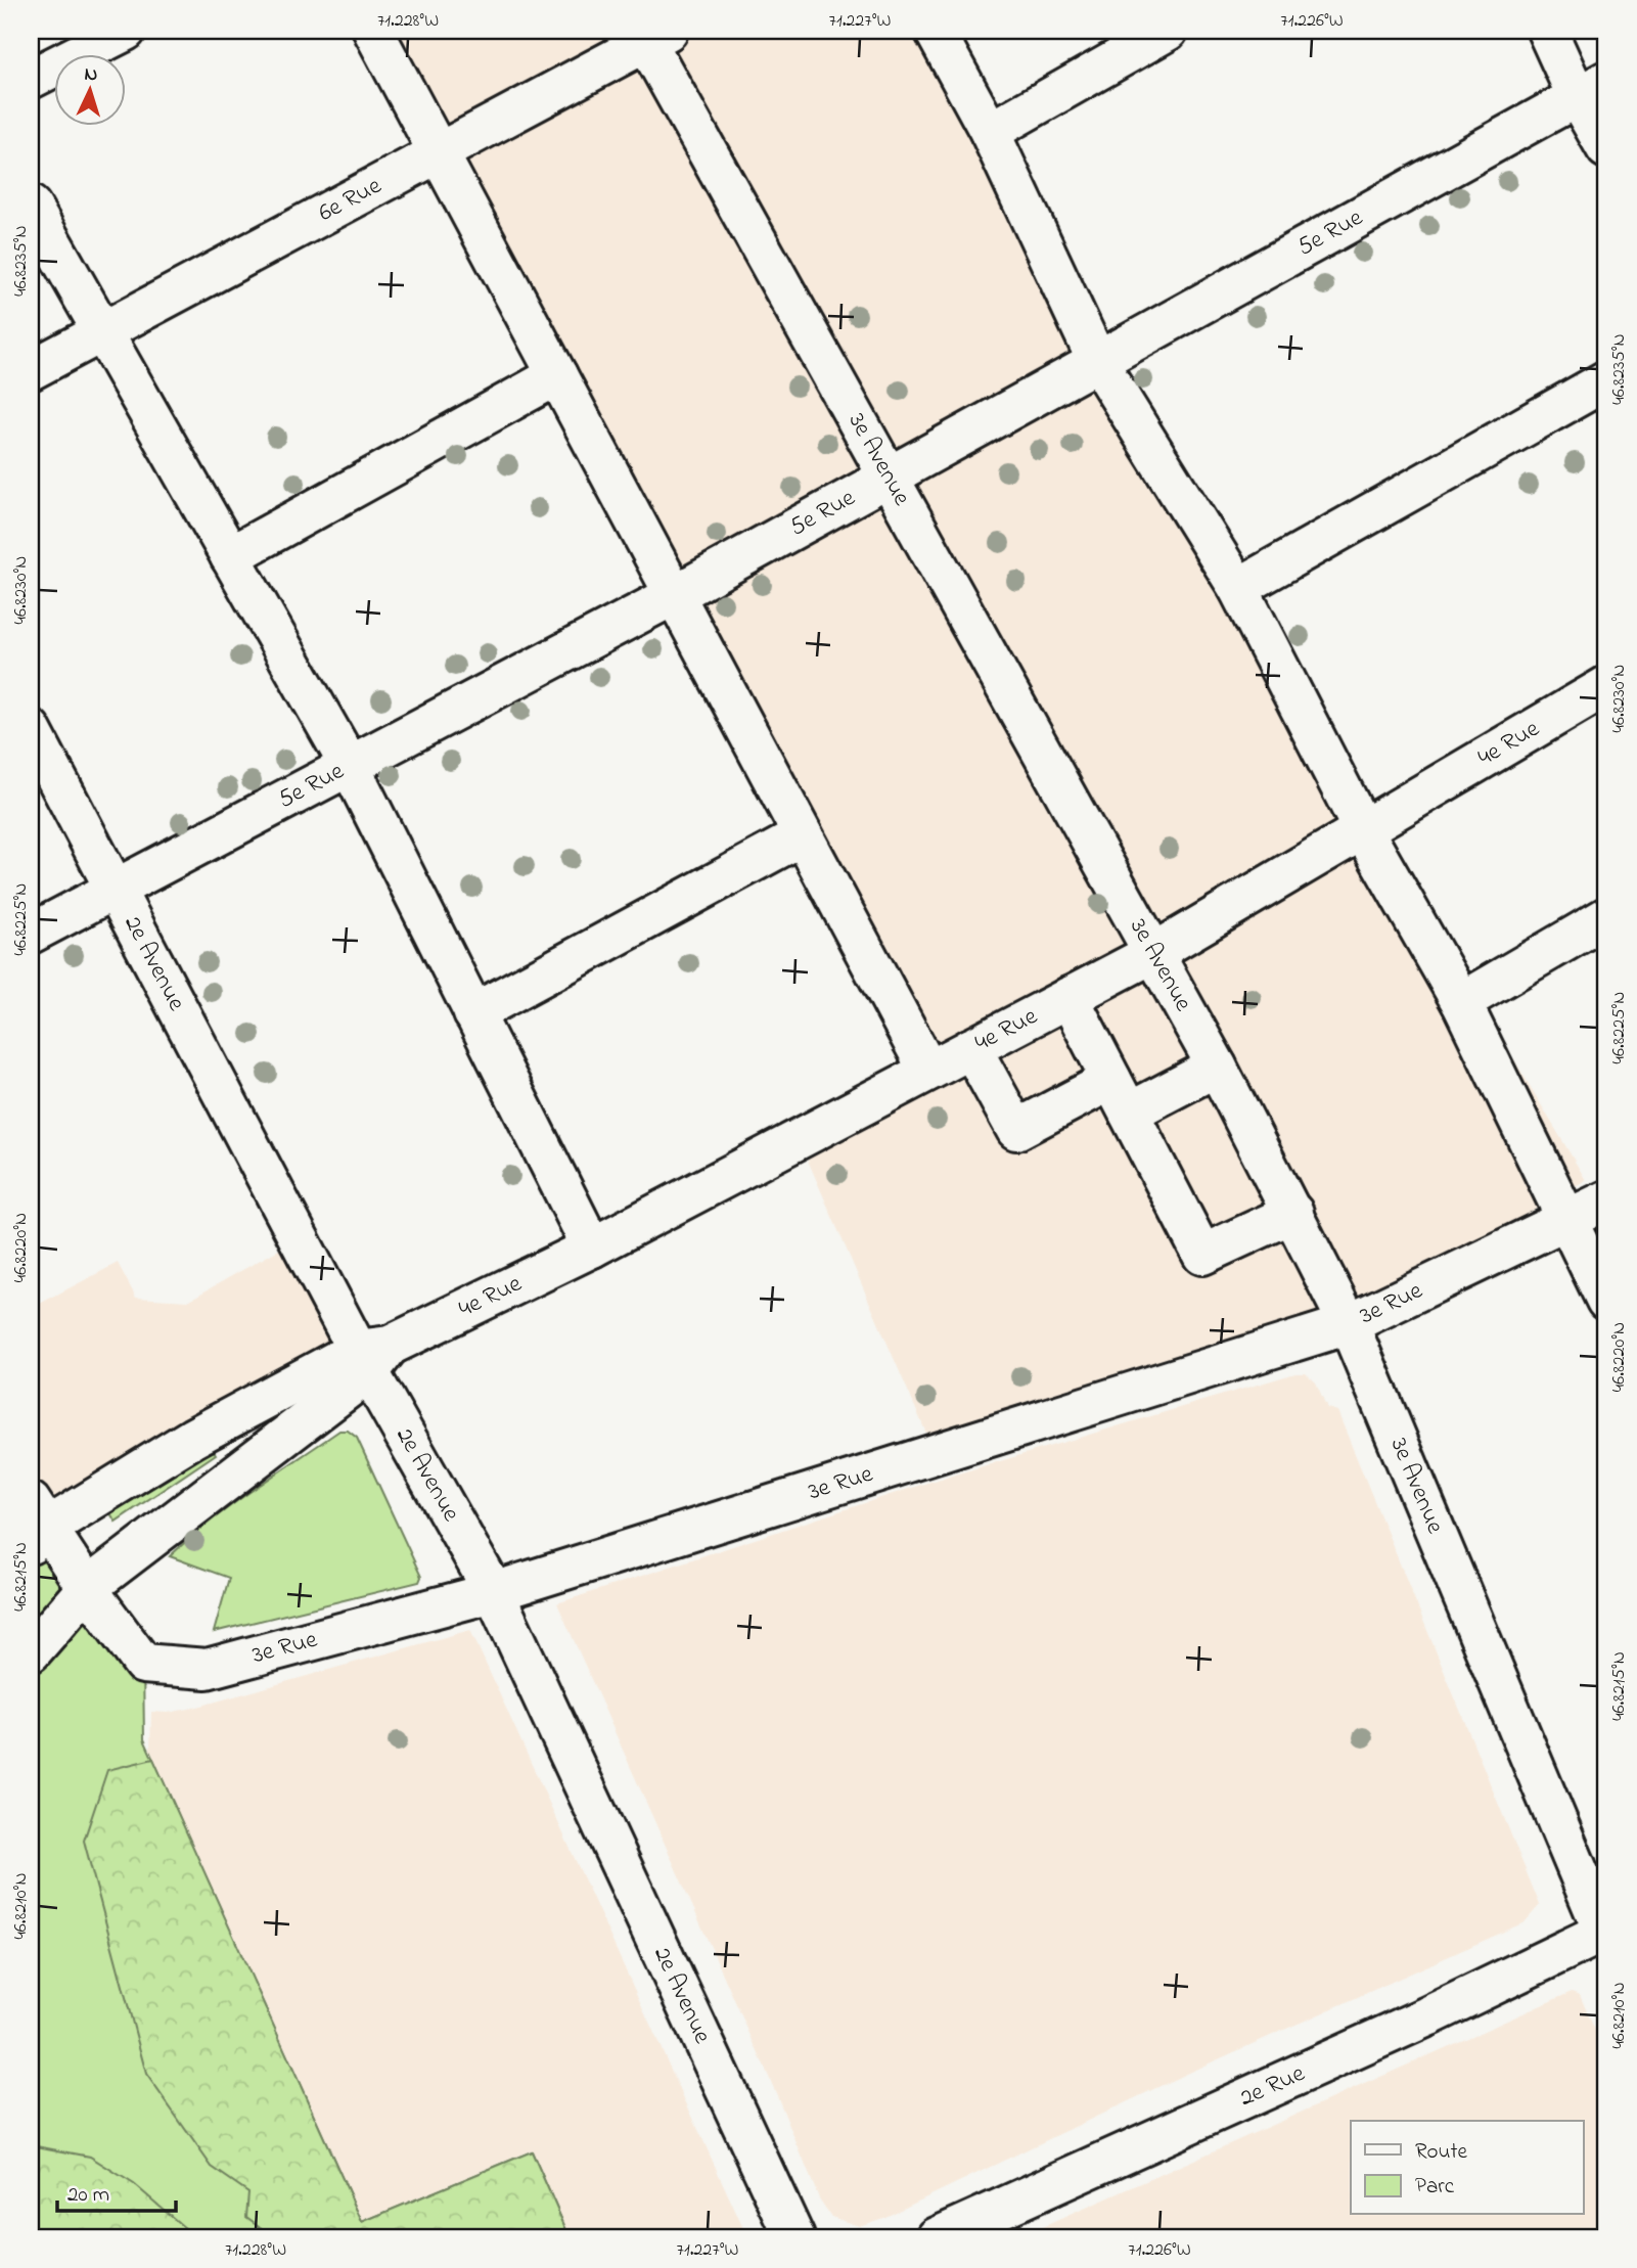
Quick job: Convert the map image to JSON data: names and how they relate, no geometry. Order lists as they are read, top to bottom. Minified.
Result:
{"streets":{"street":["6e Rue","5e Rue","3e Avenue","4e Rue","2e Avenue","3e Rue","2e Rue"]},"crossings":[["6e Rue","3e Avenue"],["5e Rue","3e Avenue"],["5e Rue","2e Avenue"],["3e Avenue","4e Rue"],["3e Avenue","3e Rue"],["3e Avenue","2e Rue"],["4e Rue","2e Avenue"],["4e Rue","3e Rue"],["2e Avenue","3e Rue"]],"legend":["Route","Parc"],"scale_bar":"20 m","north":"top","coordinates":["71.228°W","71.227°W","71.226°W","46.8235°N","46.8230°N","46.8225°N","46.8220°N","46.8215°N","46.8210°N"]}
